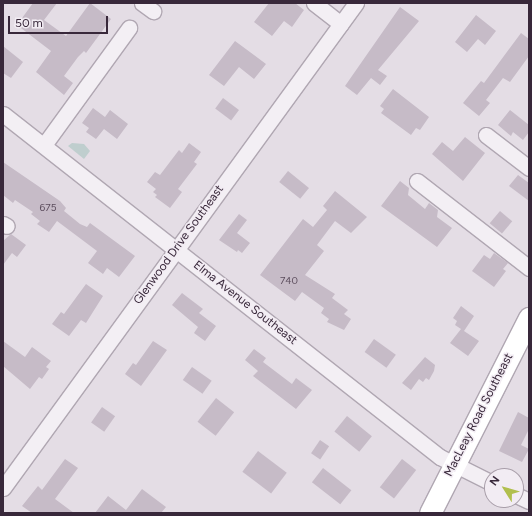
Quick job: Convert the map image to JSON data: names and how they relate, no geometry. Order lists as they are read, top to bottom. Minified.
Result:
{"streets":{"street":["Glenwood Drive Southeast","Elma Avenue Southeast","MacLeay Road Southeast"]},"crossings":[["Glenwood Drive Southeast","Elma Avenue Southeast"],["Elma Avenue Southeast","MacLeay Road Southeast"]],"house_numbers":["675","740"],"scale_bar":"50 m","north":"top left"}
